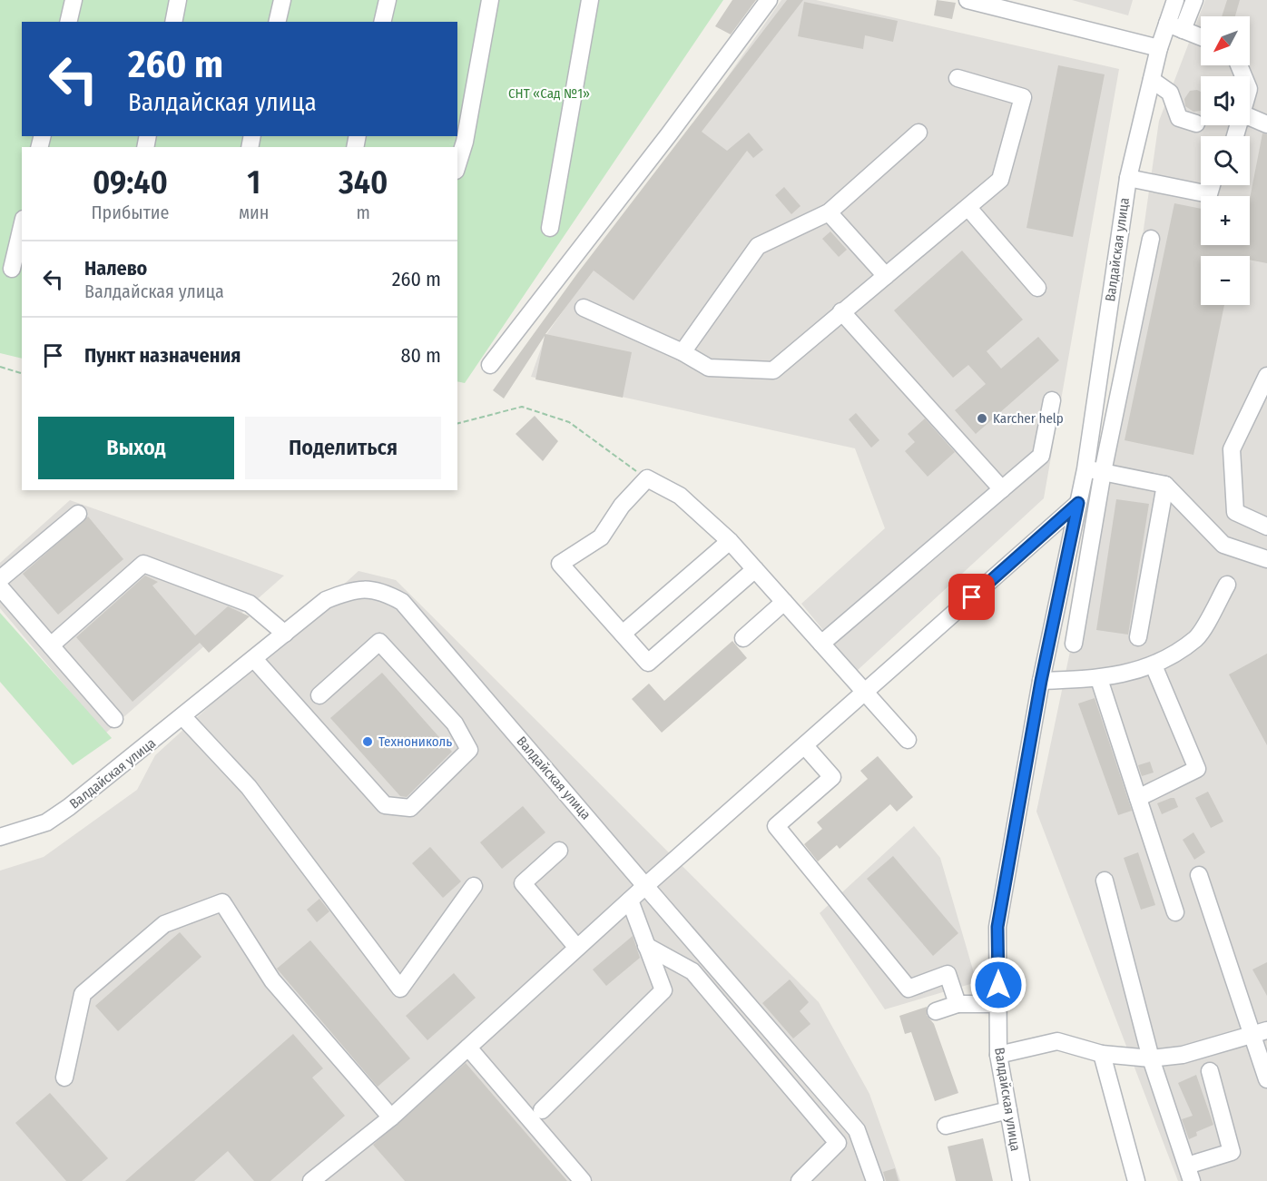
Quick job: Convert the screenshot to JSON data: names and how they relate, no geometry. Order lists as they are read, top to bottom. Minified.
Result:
{"streets":{"street":["Валдайская улица"]},"parks":["СНТ «Сад №1»"],"places":["Karcher help","Технониколь"],"north":"bottom left","page":{"map_buttons":["+","−"],"turn":["260 m","Валдайская улица"],"eta":["09:40","Прибытие","1","мин","340","m"],"list":[{"name":"Налево","note":"Валдайская улица","value":"260 m"},{"name":"Пункт назначения","value":"80 m"}],"buttons":["Выход","Поделиться"]}}
